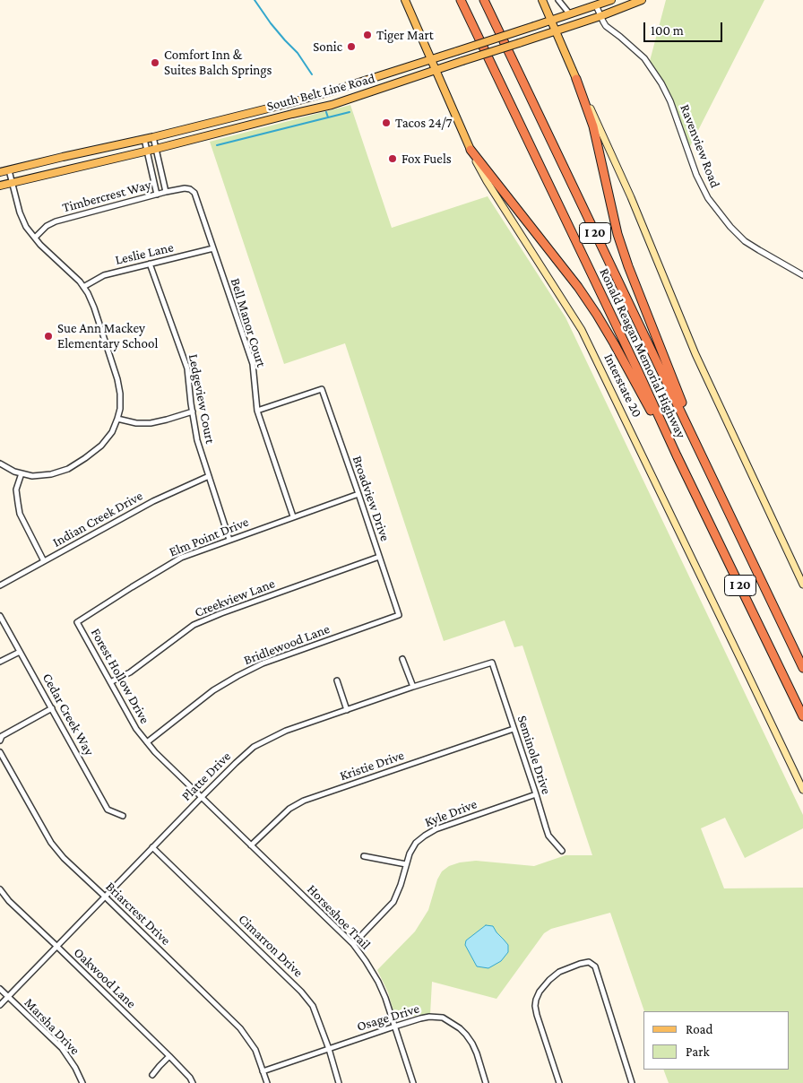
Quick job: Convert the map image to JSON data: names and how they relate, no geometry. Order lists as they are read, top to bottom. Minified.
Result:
{"streets":{"highway":["I 20","Ronald Reagan Memorial Highway"],"main road":["South Belt Line Road","Interstate 20"],"street":["Ravenview Road","Timbercrest Way","Leslie Lane","Bell Manor Court","Ledgeview Court","Broadview Drive","Indian Creek Drive","Elm Point Drive","Creekview Lane","Bridlewood Lane","Forest Hollow Drive","Cedar Creek Way","Seminole Drive","Kristie Drive","Platte Drive","Kyle Drive","Briarcrest Drive","Horseshoe Trail","Cimarron Drive","Oakwood Lane","Osage Drive","Marsha Drive"]},"crossings":[["South Belt Line Road","Ravenview Road"],["South Belt Line Road","Interstate 20"],["Timbercrest Way","Bell Manor Court"],["Leslie Lane","Bell Manor Court"],["Leslie Lane","Ledgeview Court"],["Bell Manor Court","Broadview Drive"],["Bell Manor Court","Elm Point Drive"],["Ledgeview Court","Indian Creek Drive"],["Ledgeview Court","Elm Point Drive"],["Broadview Drive","Elm Point Drive"],["Broadview Drive","Creekview Lane"],["Broadview Drive","Bridlewood Lane"],["Elm Point Drive","Forest Hollow Drive"],["Creekview Lane","Forest Hollow Drive"],["Bridlewood Lane","Forest Hollow Drive"],["Forest Hollow Drive","Platte Drive"],["Forest Hollow Drive","Horseshoe Trail"],["Seminole Drive","Kristie Drive"],["Seminole Drive","Platte Drive"],["Seminole Drive","Kyle Drive"],["Kristie Drive","Horseshoe Trail"],["Platte Drive","Briarcrest Drive"],["Platte Drive","Horseshoe Trail"],["Platte Drive","Cimarron Drive"],["Platte Drive","Oakwood Lane"],["Platte Drive","Marsha Drive"],["Kyle Drive","Horseshoe Trail"],["Briarcrest Drive","Osage Drive"],["Horseshoe Trail","Osage Drive"],["Cimarron Drive","Osage Drive"]],"places":["Tiger Mart","Sonic","Comfort Inn & Suites Balch Springs","Tacos 24/7","Fox Fuels","Sue Ann Mackey Elementary School"],"legend":["Road","Park"],"scale_bar":"100 m"}
